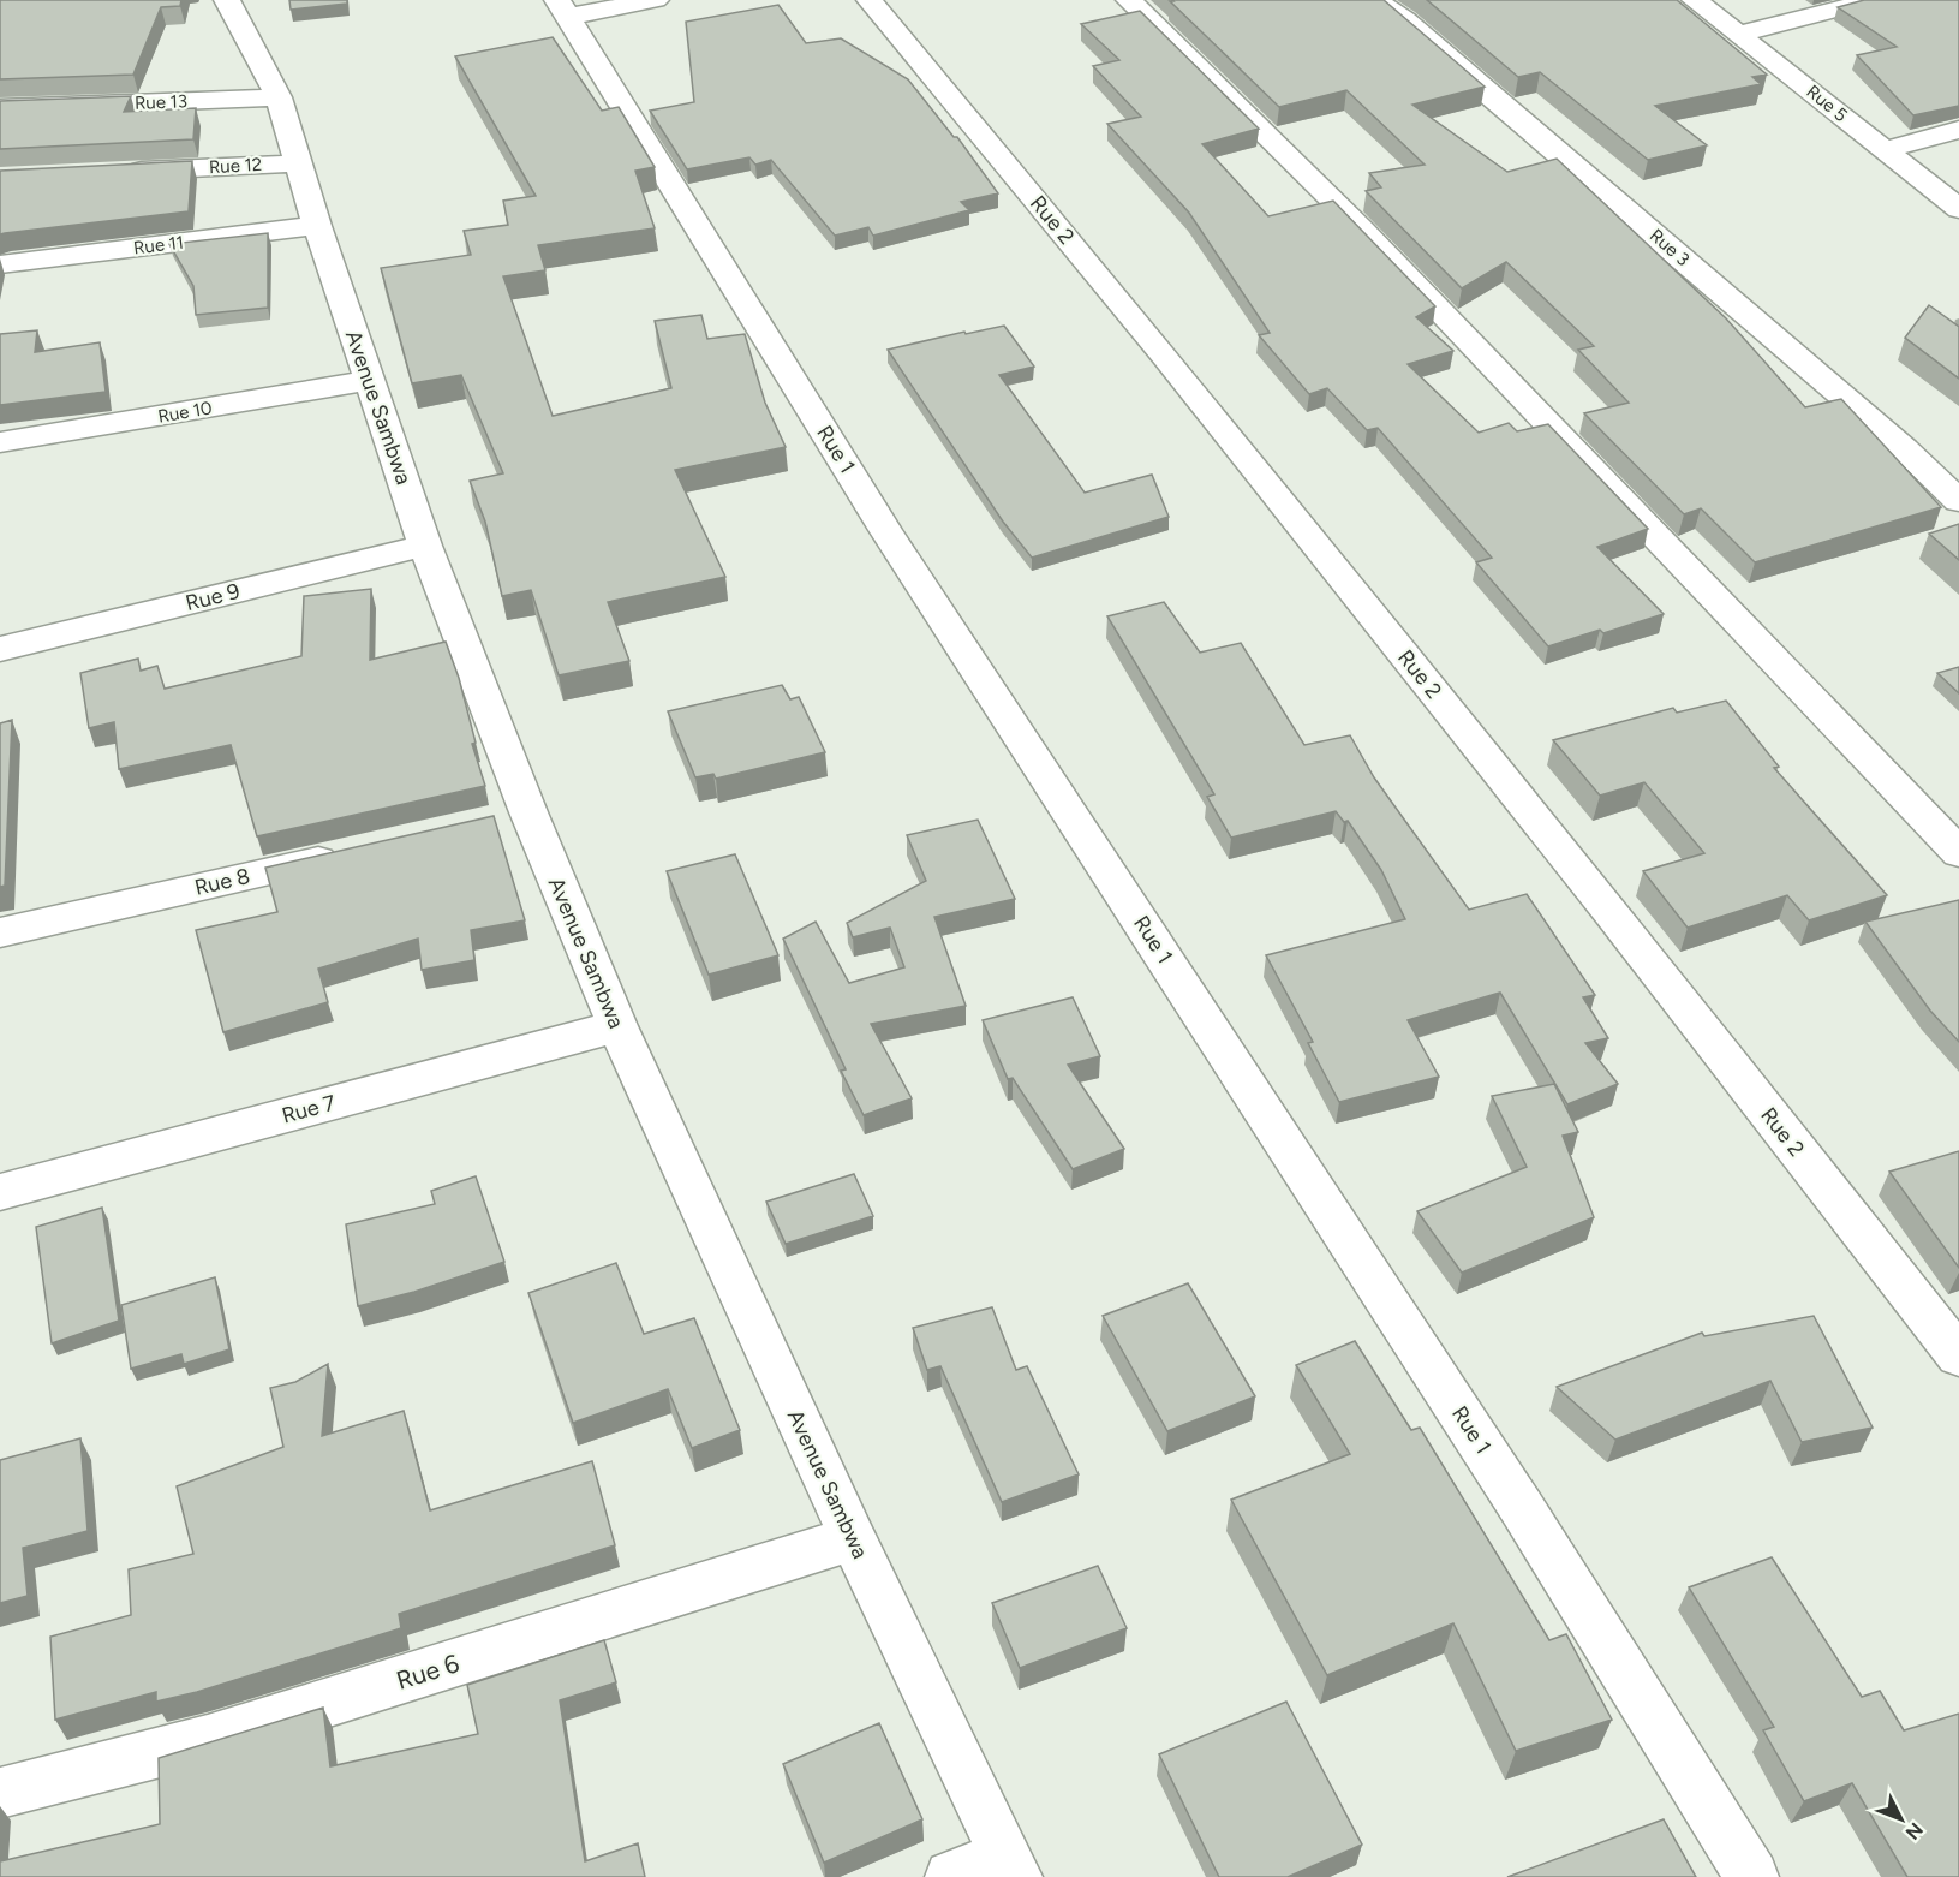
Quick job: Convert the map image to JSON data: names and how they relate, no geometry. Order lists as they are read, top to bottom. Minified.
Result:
{"streets":{"street":["Rue 13","Rue 5","Rue 12","Rue 2","Rue 11","Rue 3","Avenue Sambwa","Rue 10","Rue 1","Rue 9","Rue 8","Rue 7","Rue 6"]},"crossings":[["Rue 13","Avenue Sambwa"],["Rue 12","Avenue Sambwa"],["Rue 11","Avenue Sambwa"],["Avenue Sambwa","Rue 10"],["Avenue Sambwa","Rue 9"],["Avenue Sambwa","Rue 7"],["Avenue Sambwa","Rue 6"]],"north":"bottom right"}
